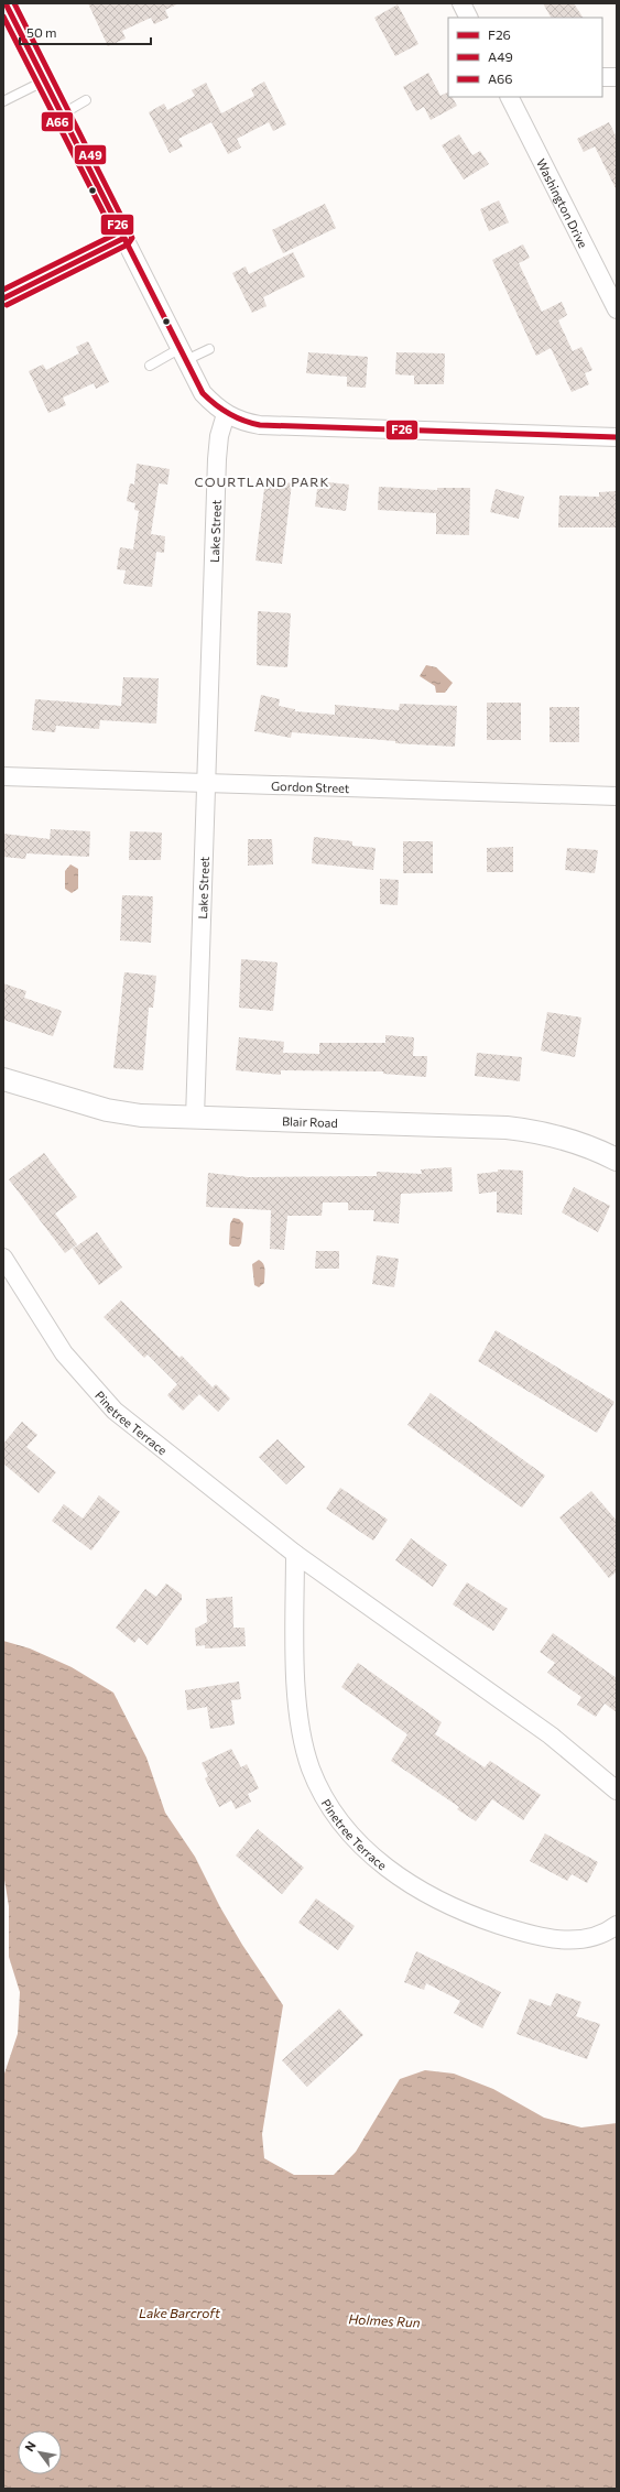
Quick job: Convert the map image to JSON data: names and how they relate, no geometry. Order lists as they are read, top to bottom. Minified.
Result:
{"streets":{"street":["Washington Drive","Lake Street","Gordon Street","Blair Road","Pinetree Terrace"]},"crossings":[["Lake Street","Gordon Street"],["Lake Street","Blair Road"]],"districts":["COURTLAND PARK"],"water":["Lake Barcroft","Holmes Run"],"lines":["transit line F26","transit line A49","transit line A66"],"legend":["F26","A49","A66"],"scale_bar":"50 m","north":"top left"}
